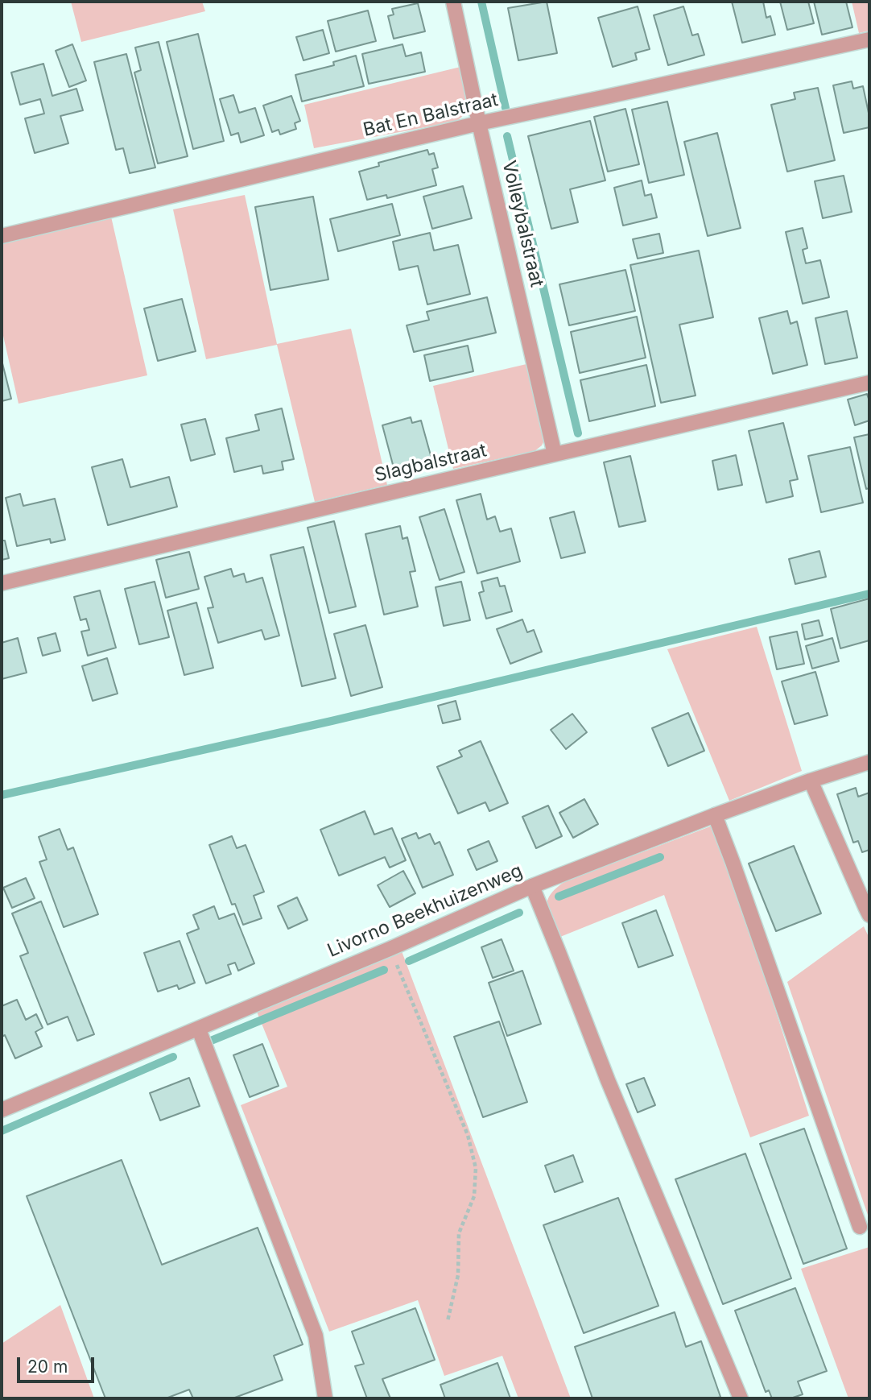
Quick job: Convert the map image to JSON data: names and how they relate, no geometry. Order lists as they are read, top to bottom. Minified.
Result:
{"streets":{"street":["Bat En Balstraat","Volleybalstraat","Slagbalstraat","Livorno Beekhuizenweg"]},"crossings":[["Bat En Balstraat","Volleybalstraat"],["Volleybalstraat","Slagbalstraat"]],"scale_bar":"20 m"}
